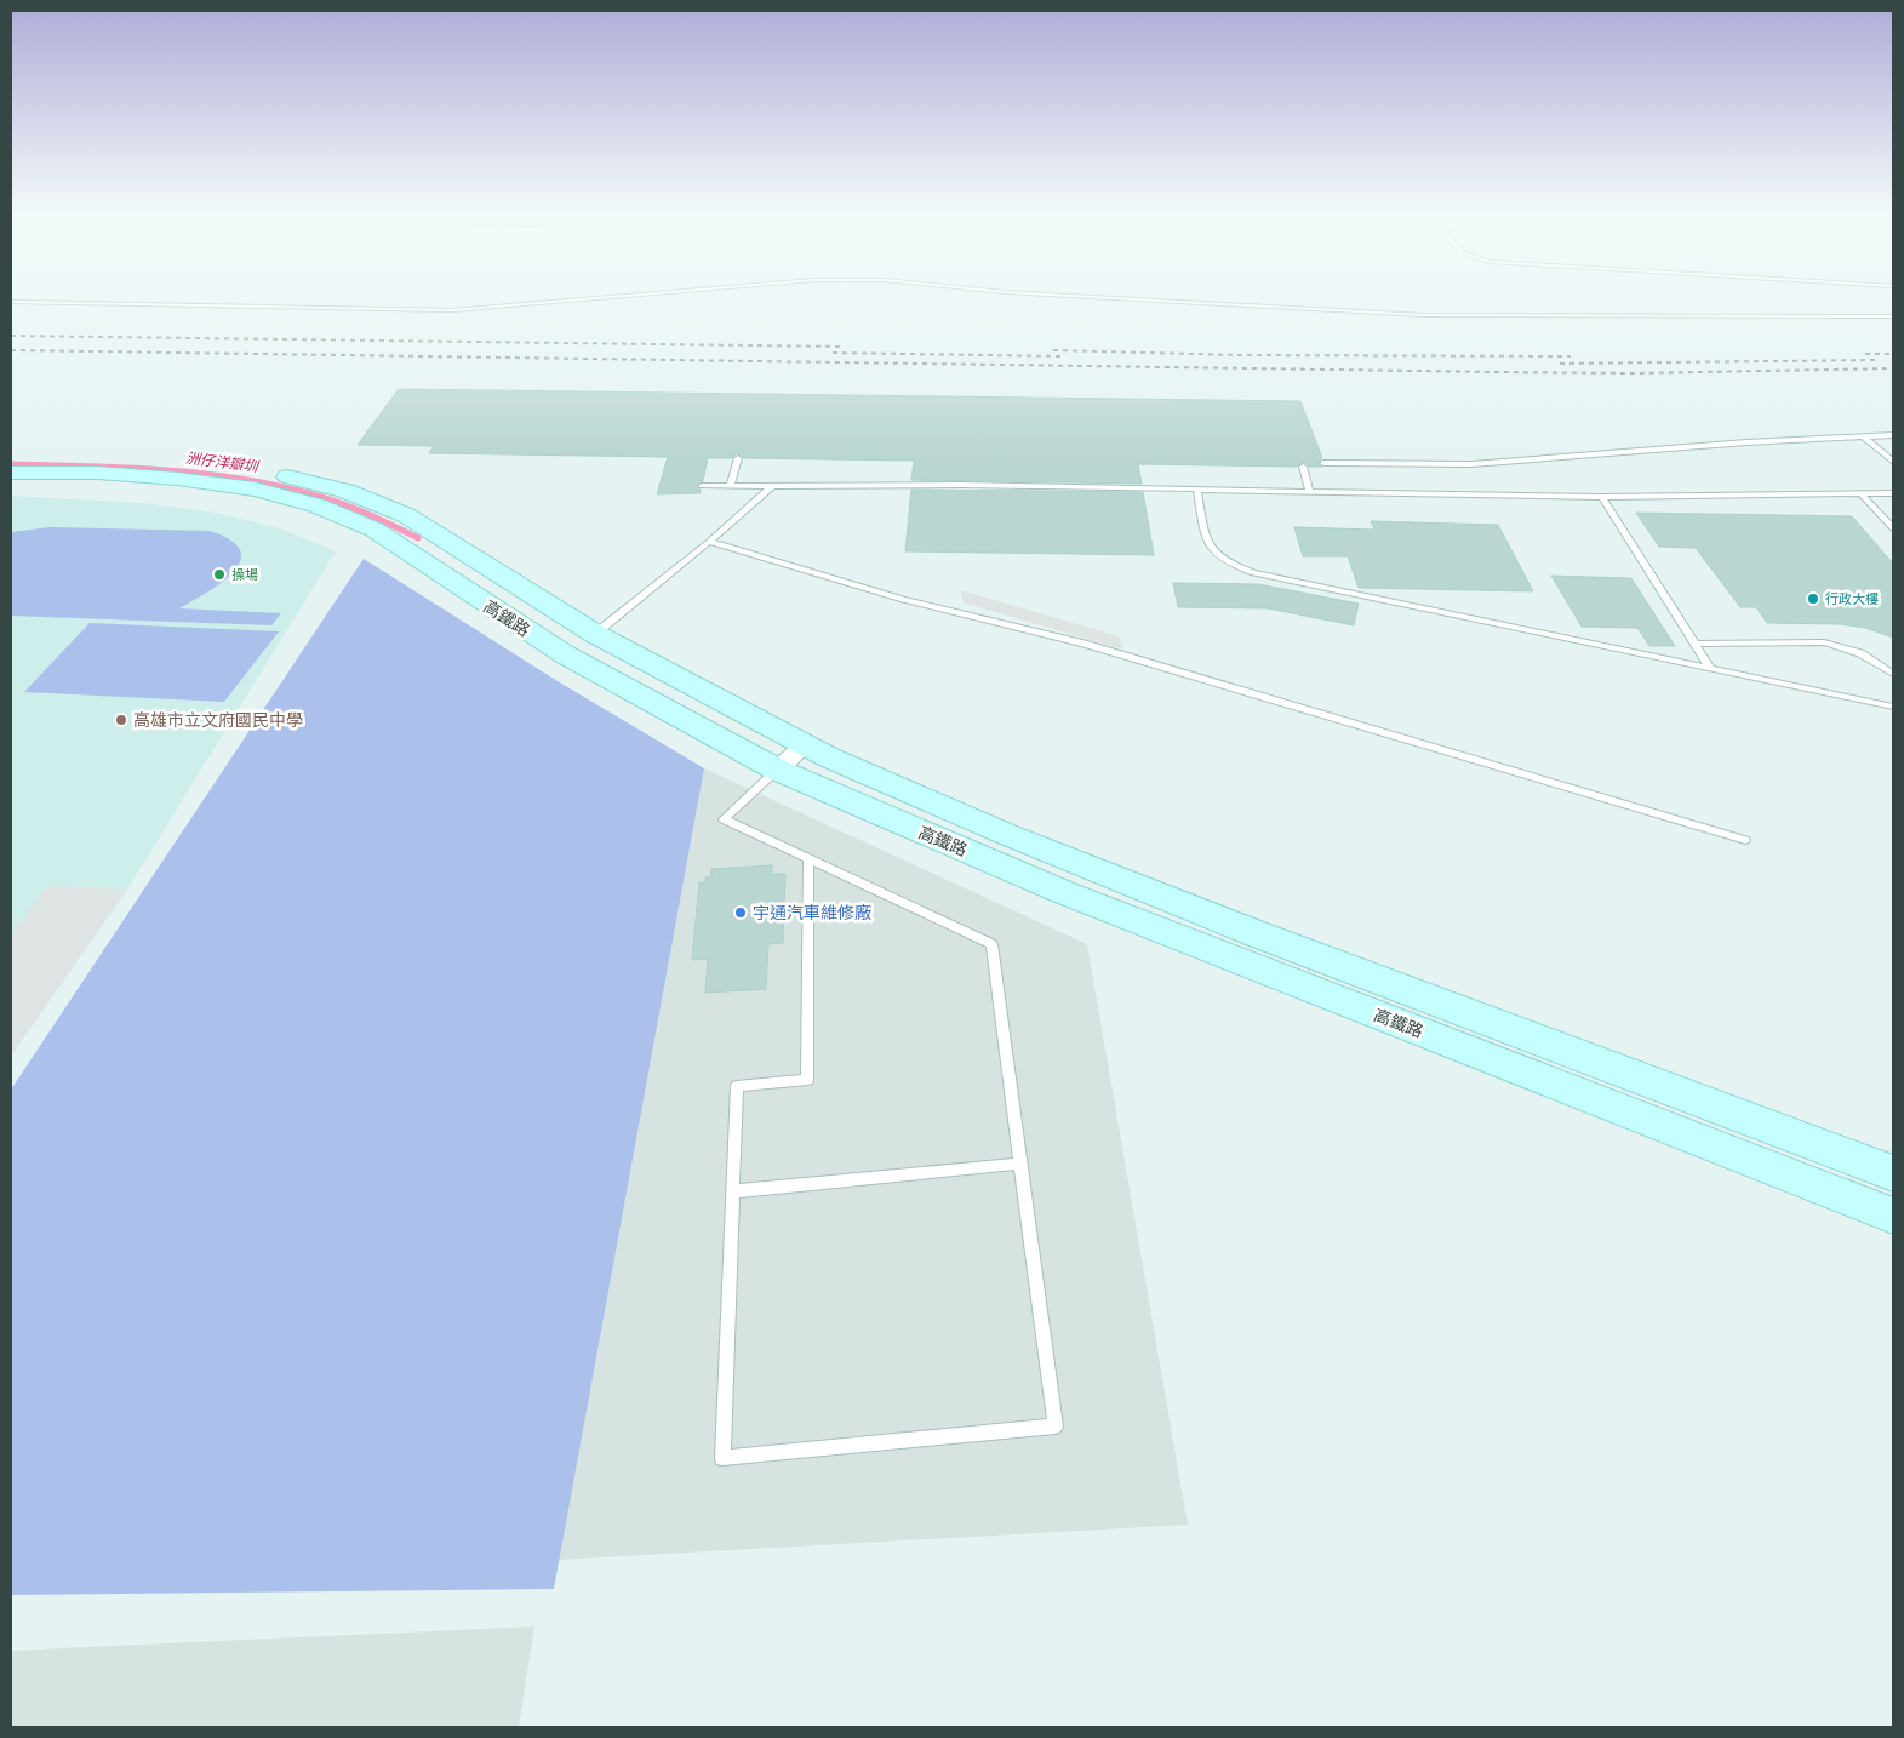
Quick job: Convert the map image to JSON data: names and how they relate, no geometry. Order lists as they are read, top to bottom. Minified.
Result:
{"streets":{"street":["高鐵路"]},"water":["洲仔洋瓣圳"],"places":["操場","行政大樓","高雄市立文府國民中學","宇通汽車維修廠"]}
